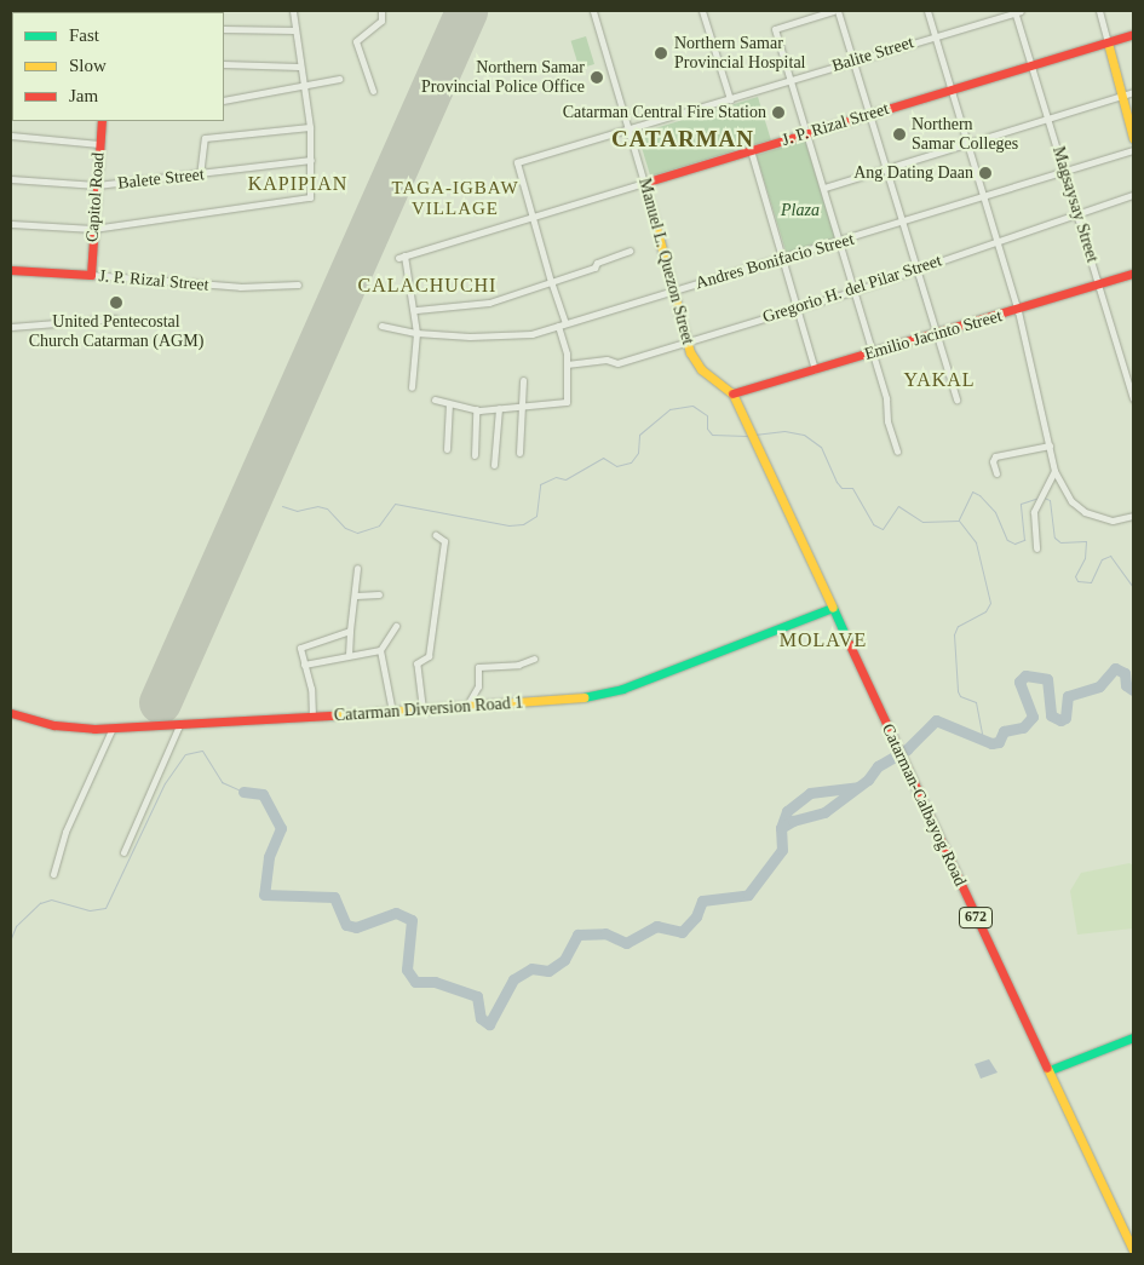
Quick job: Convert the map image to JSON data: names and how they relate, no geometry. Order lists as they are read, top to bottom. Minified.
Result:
{"streets":{"main road":["J. P. Rizal Street","Capitol Road","Manuel L. Quezon Street","Emilio Jacinto Street","Catarman Diversion Road 1","Catarman-Calbayog Road","672"],"street":["Balite Street","Balete Street","Magsaysay Street","Andres Bonifacio Street","Gregorio H. del Pilar Street"]},"crossings":[["Balite Street","J. P. Rizal Street"],["Balite Street","Magsaysay Street"],["Balite Street","Manuel L. Quezon Street"],["J. P. Rizal Street","Capitol Road"],["J. P. Rizal Street","Magsaysay Street"],["J. P. Rizal Street","Manuel L. Quezon Street"],["Balete Street","Capitol Road"],["Magsaysay Street","Andres Bonifacio Street"],["Magsaysay Street","Gregorio H. del Pilar Street"],["Magsaysay Street","Emilio Jacinto Street"],["Manuel L. Quezon Street","Andres Bonifacio Street"],["Manuel L. Quezon Street","Gregorio H. del Pilar Street"],["Manuel L. Quezon Street","Emilio Jacinto Street"],["Manuel L. Quezon Street","Catarman-Calbayog Road"],["Catarman Diversion Road 1","Catarman-Calbayog Road"]],"districts":["CATARMAN","KAPIPIAN","TAGA-IGBAW VILLAGE","CALACHUCHI","YAKAL","MOLAVE"],"parks":["Plaza"],"places":["Northern Samar Provincial Hospital","Northern Samar Provincial Police Office","Catarman Central Fire Station","Northern Samar Colleges","Ang Dating Daan","United Pentecostal Church Catarman (AGM)"],"legend":["Fast","Slow","Jam"]}
